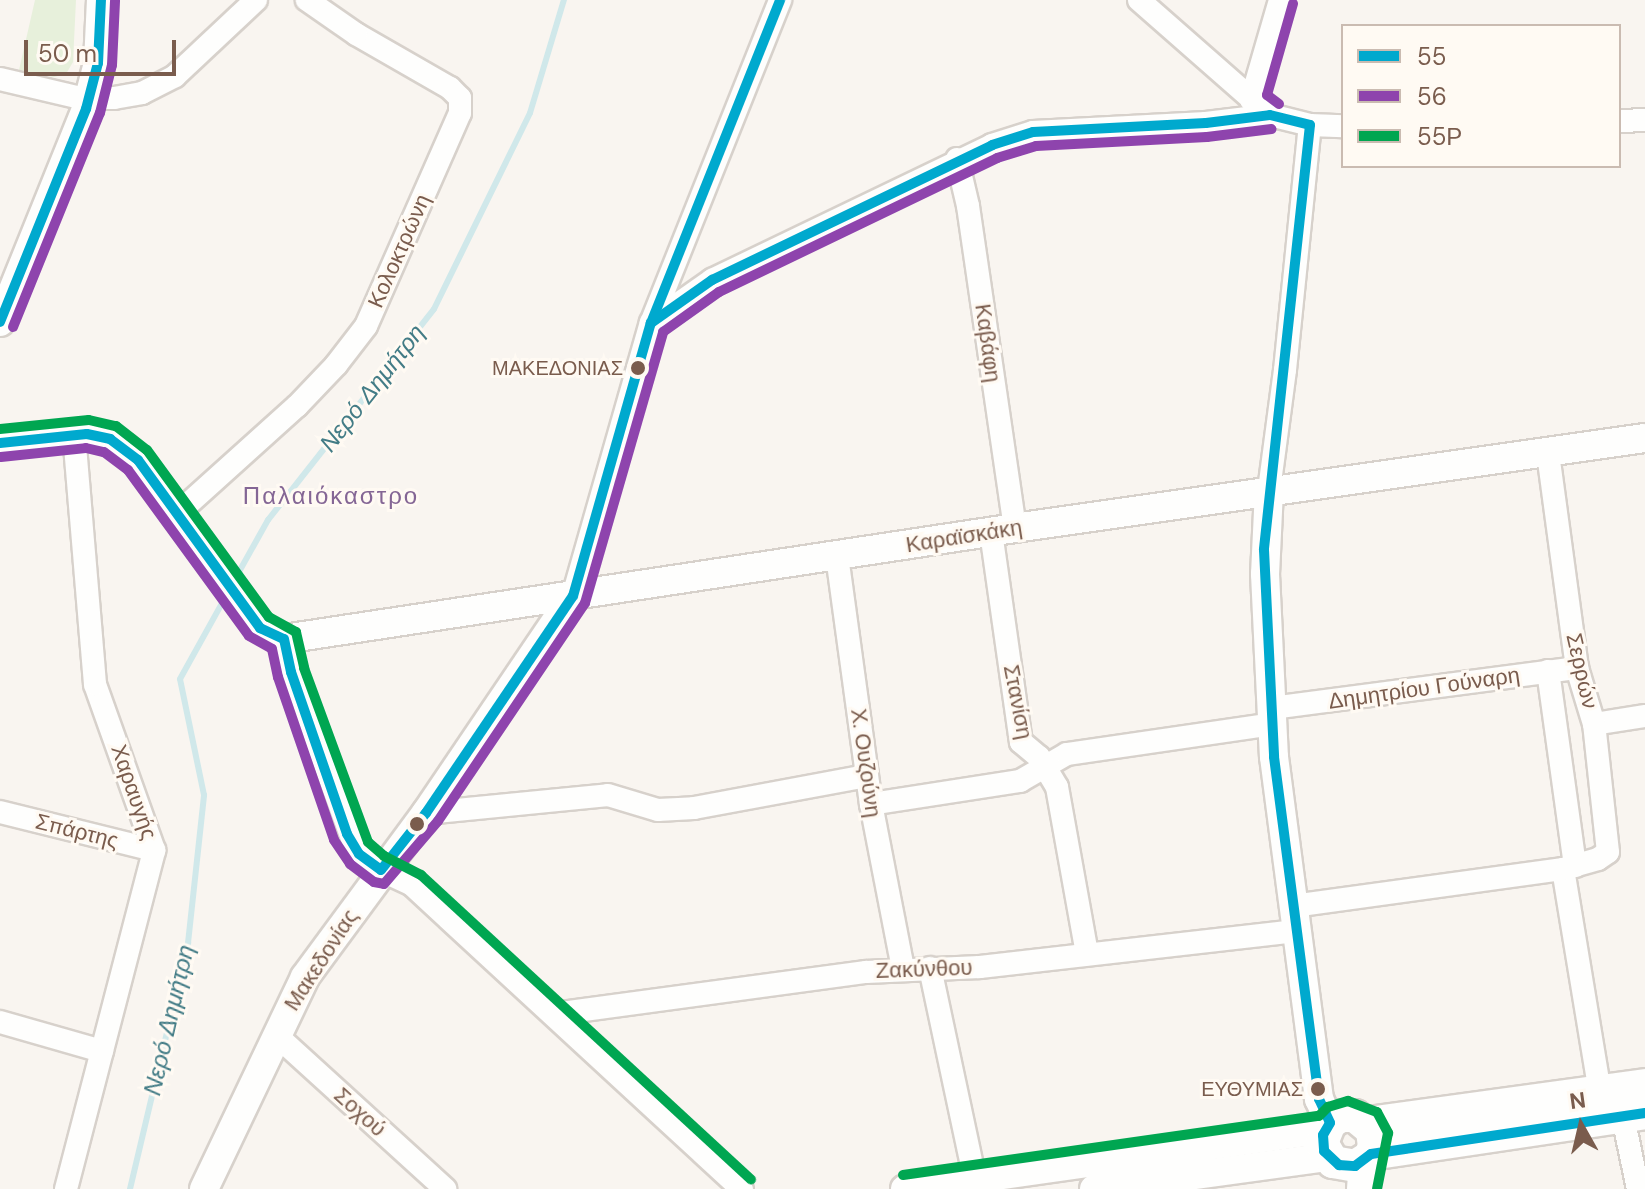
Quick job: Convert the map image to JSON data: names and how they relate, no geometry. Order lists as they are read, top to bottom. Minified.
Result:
{"streets":{"street":["Κολοκτρώνη","Καβάφη","Καραϊσκάκη","Σερρών","Δημητρίου Γούναρη","Στανίση","Χ. Ουζούνη","Χαραυγής","Σπάρτης","Μακεδονίας","Ζακύνθου","Σοχού"]},"crossings":[["Καβάφη","Καραϊσκάκη"],["Καβάφη","Στανίση"],["Καραϊσκάκη","Σερρών"],["Καραϊσκάκη","Στανίση"],["Καραϊσκάκη","Χ. Ουζούνη"],["Καραϊσκάκη","Μακεδονίας"],["Σερρών","Δημητρίου Γούναρη"],["Σερρών","Ζακύνθου"],["Δημητρίου Γούναρη","Στανίση"],["Δημητρίου Γούναρη","Χ. Ουζούνη"],["Στανίση","Ζακύνθου"],["Χ. Ουζούνη","Ζακύνθου"],["Χαραυγής","Σπάρτης"],["Μακεδονίας","Σοχού"]],"districts":["Παλαιόκαστρο"],"water":["Νερό Δημήτρη"],"places":["ΜΑΚΕΔΟΝΙΑΣ","ΕΥΘΥΜΙΑΣ"],"lines":["transit line 55","transit line 56","transit line 55Ρ"],"legend":["55","56","55Ρ"],"scale_bar":"50 m","north":"top"}
